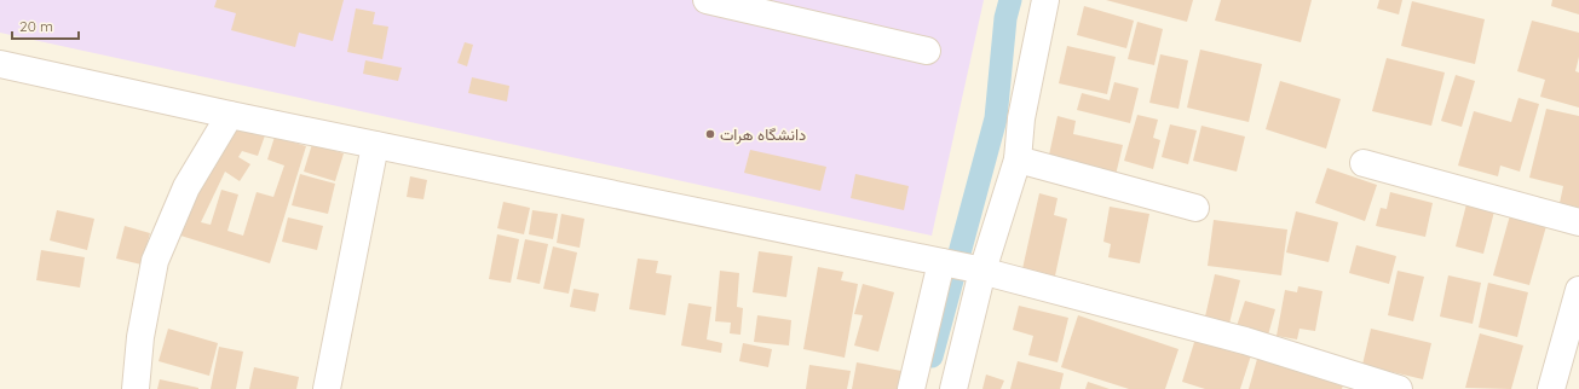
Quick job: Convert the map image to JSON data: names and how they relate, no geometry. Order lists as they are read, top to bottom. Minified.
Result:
{"places":["دانشگاه هرات"],"scale_bar":"20 m"}
